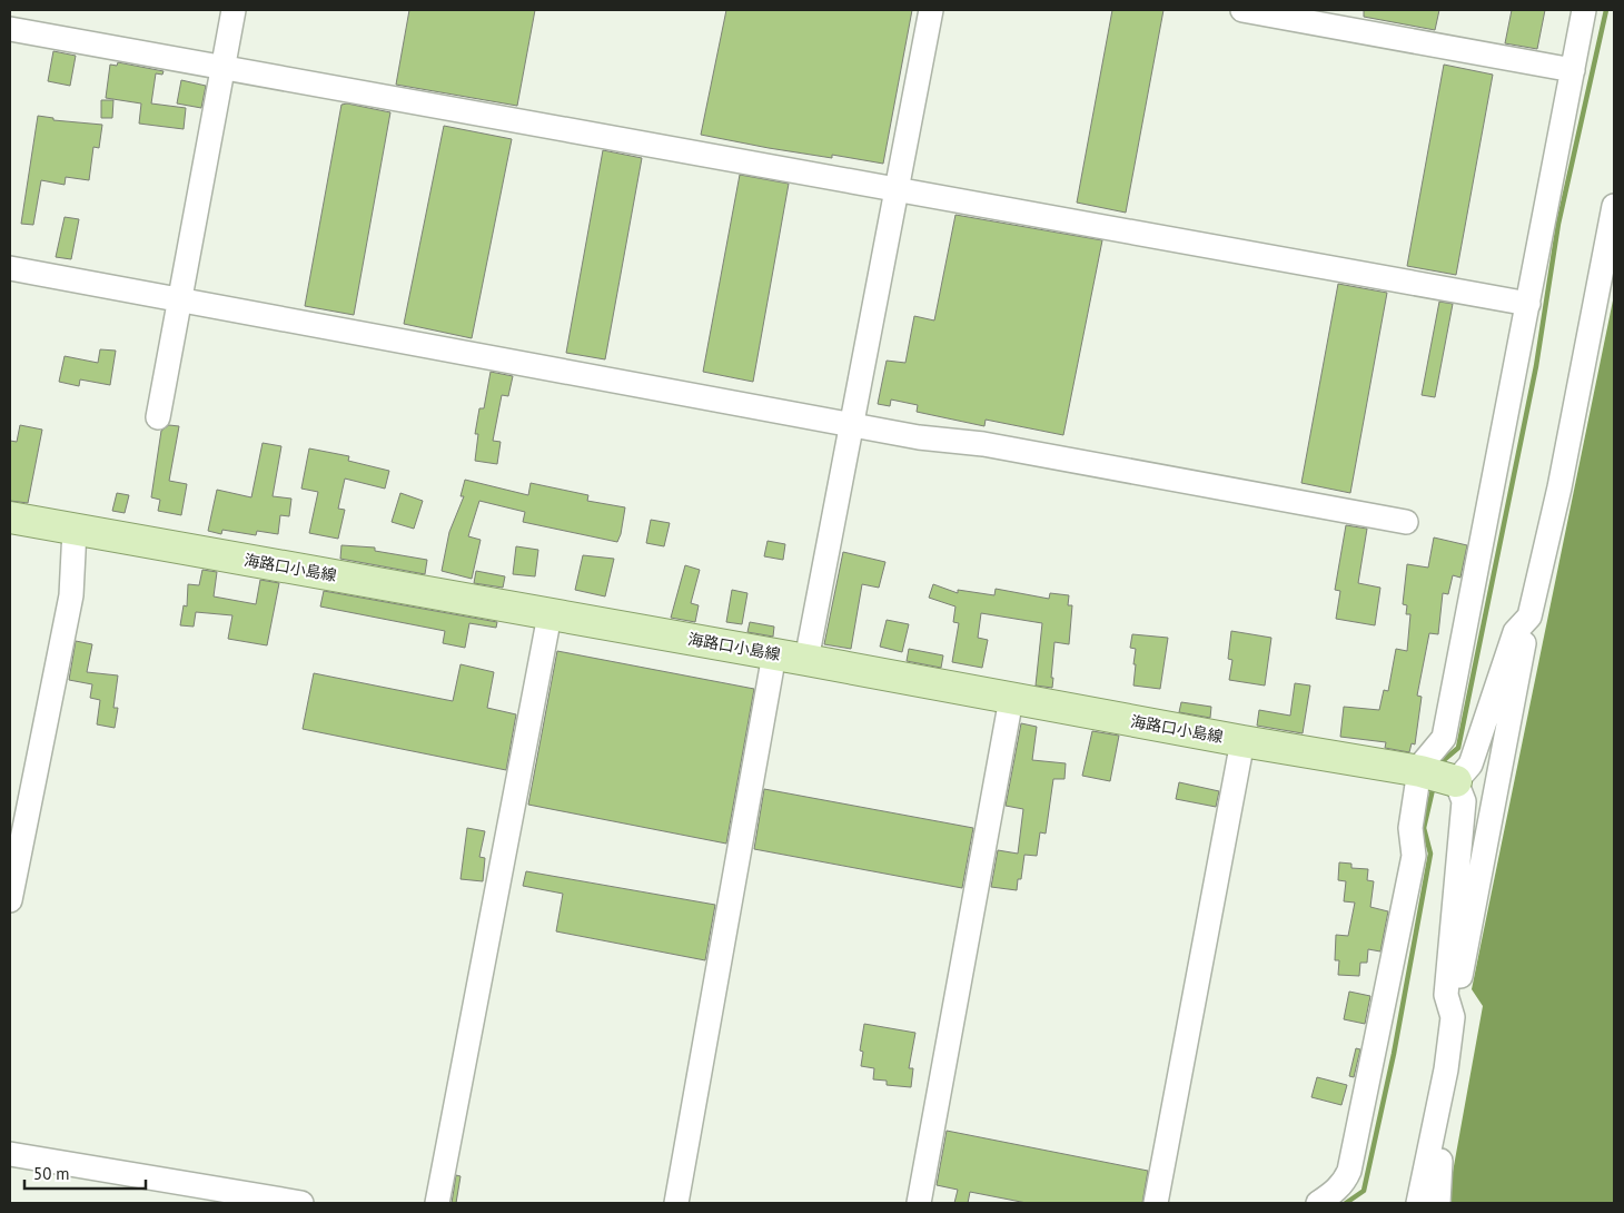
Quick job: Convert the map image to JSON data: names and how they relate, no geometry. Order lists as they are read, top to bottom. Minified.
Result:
{"streets":{"main road":["海路口小島線"]},"scale_bar":"50 m"}
